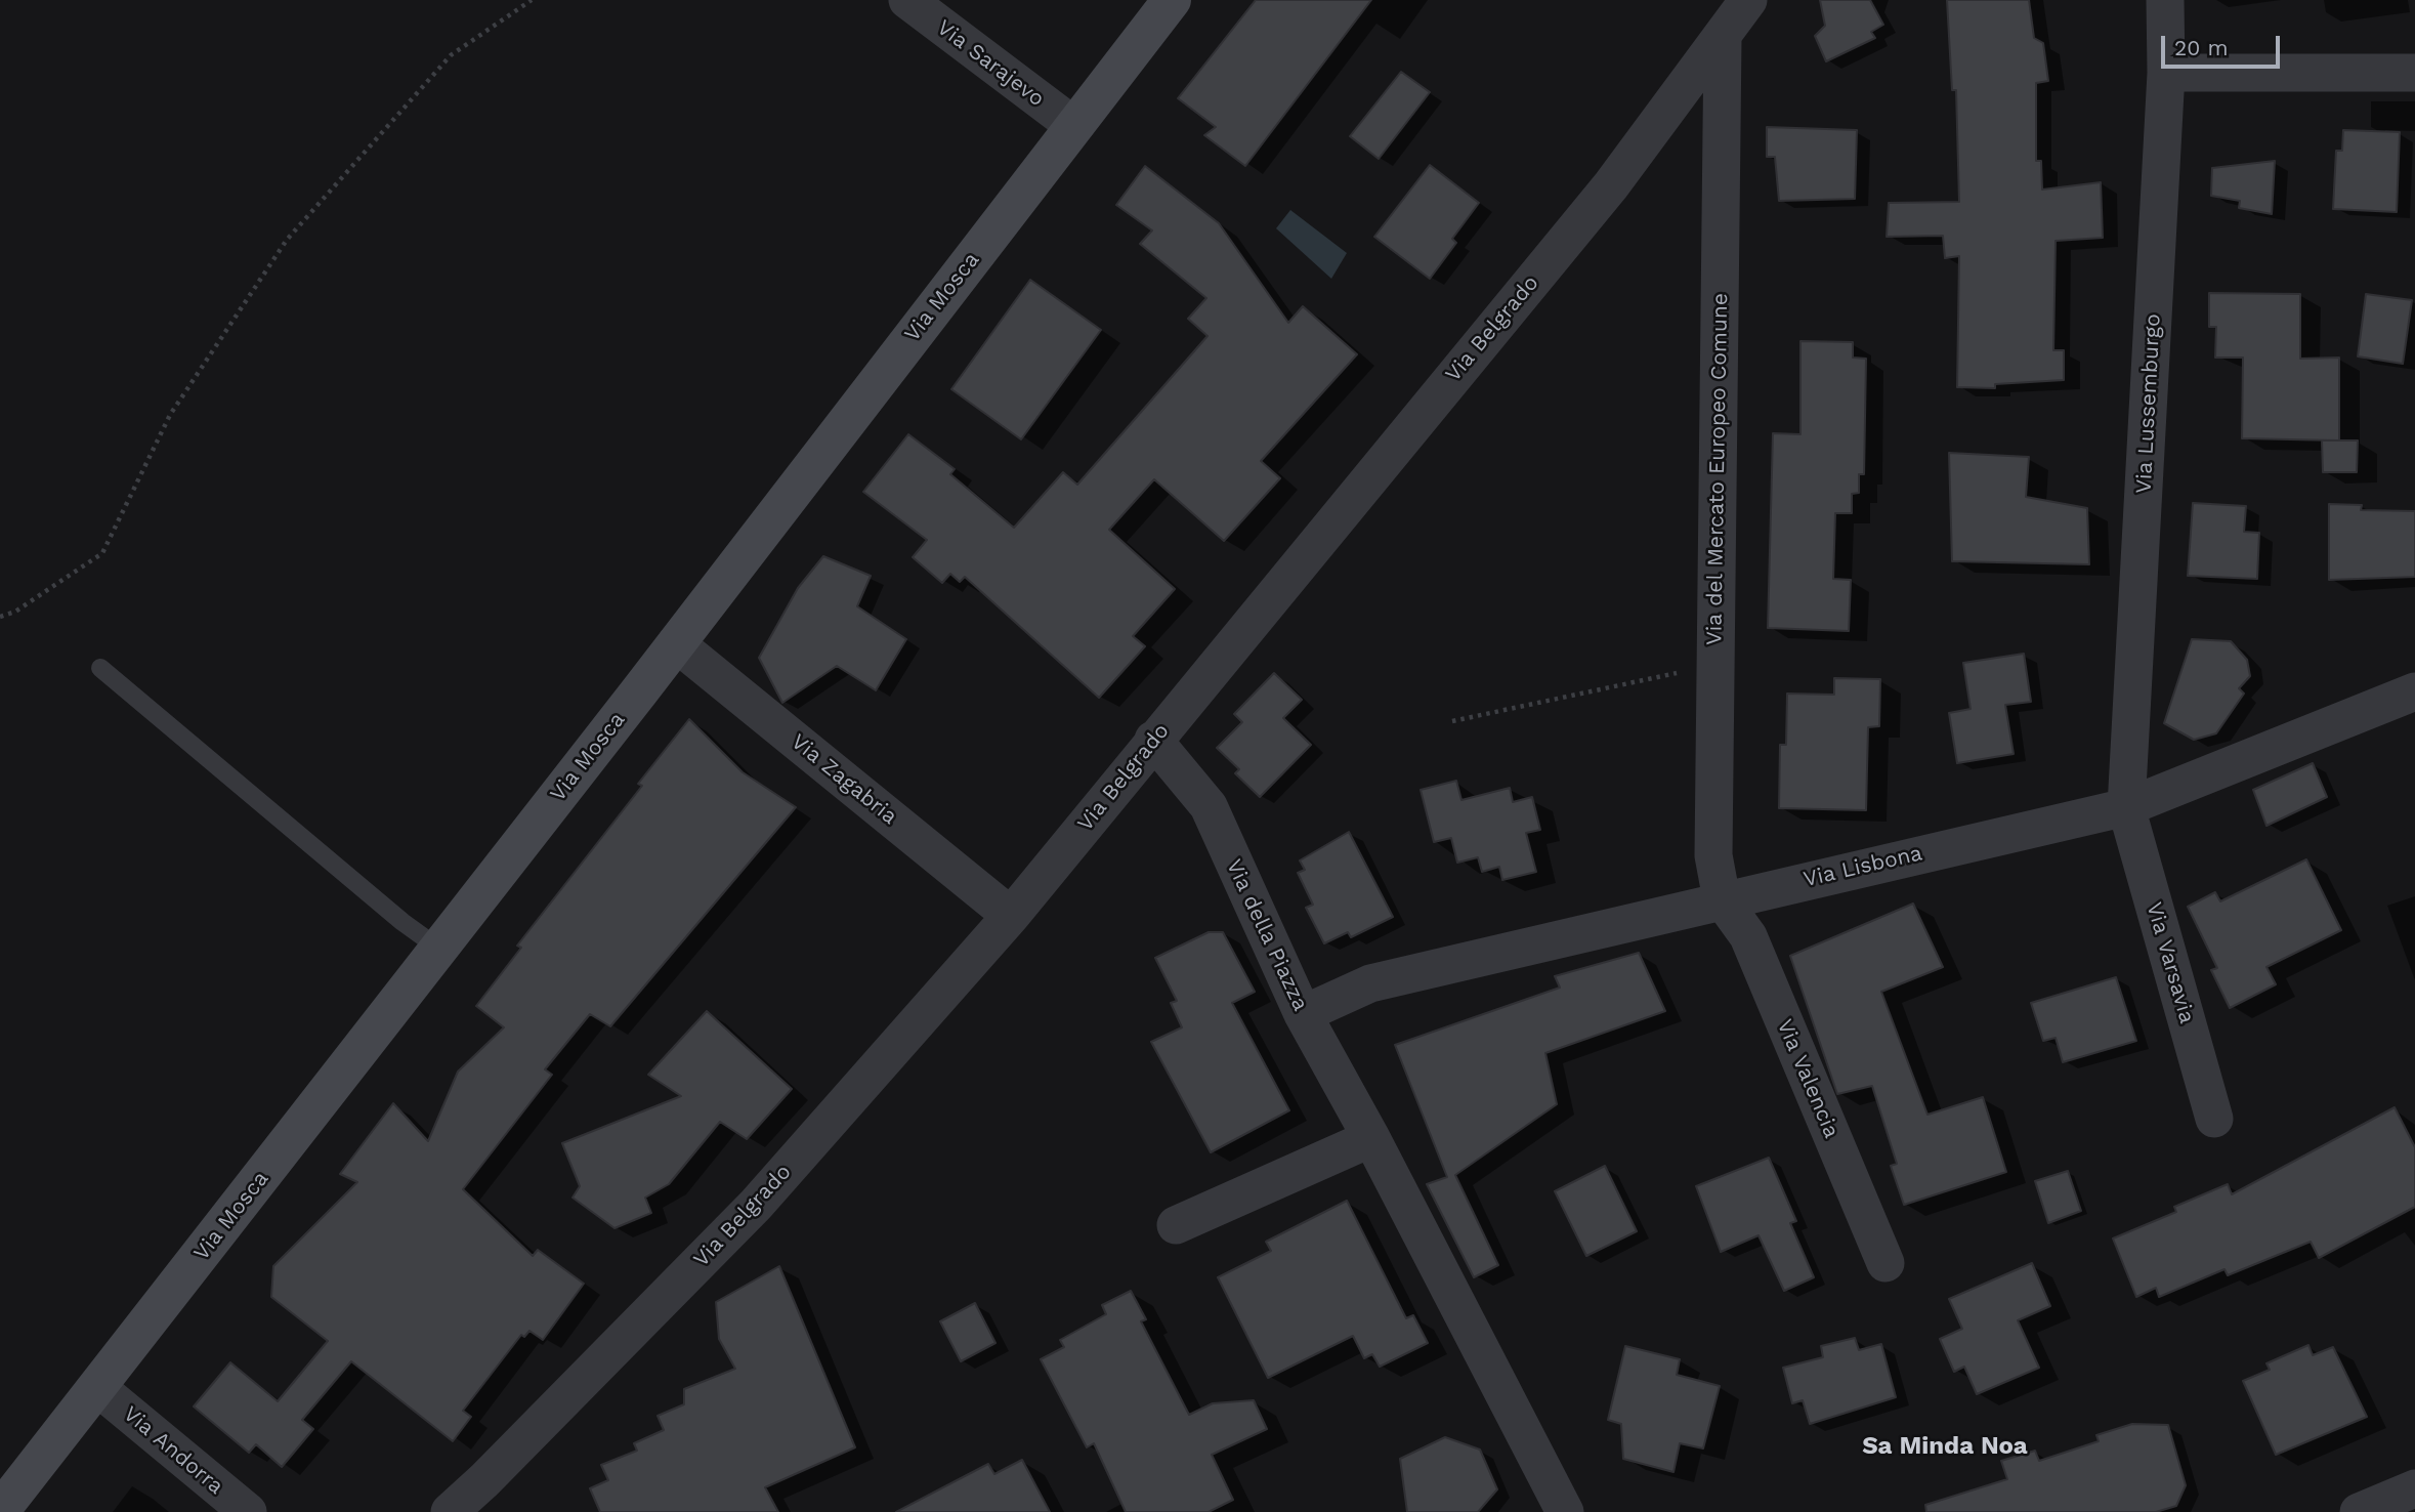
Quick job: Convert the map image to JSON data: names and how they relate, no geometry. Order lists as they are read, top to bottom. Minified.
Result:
{"streets":{"street":["Via Sarajevo","Via Mosca","Via Belgrado","Via Lussemburgo","Via del Mercato Europeo Comune","Via Zagabria","Via Lisbona","Via della Piazza","Via Varsavia","Via Valencia","Via Andorra"]},"crossings":[["Via Sarajevo","Via Mosca"],["Via Mosca","Via Zagabria"],["Via Mosca","Via Andorra"],["Via Belgrado","Via del Mercato Europeo Comune"],["Via Belgrado","Via Zagabria"],["Via Belgrado","Via della Piazza"],["Via Lussemburgo","Via Lisbona"],["Via Lussemburgo","Via Varsavia"],["Via del Mercato Europeo Comune","Via Lisbona"],["Via del Mercato Europeo Comune","Via Valencia"],["Via Lisbona","Via della Piazza"],["Via Lisbona","Via Varsavia"],["Via Lisbona","Via Valencia"]],"districts":["Sa Minda Noa"],"scale_bar":"20 m"}
